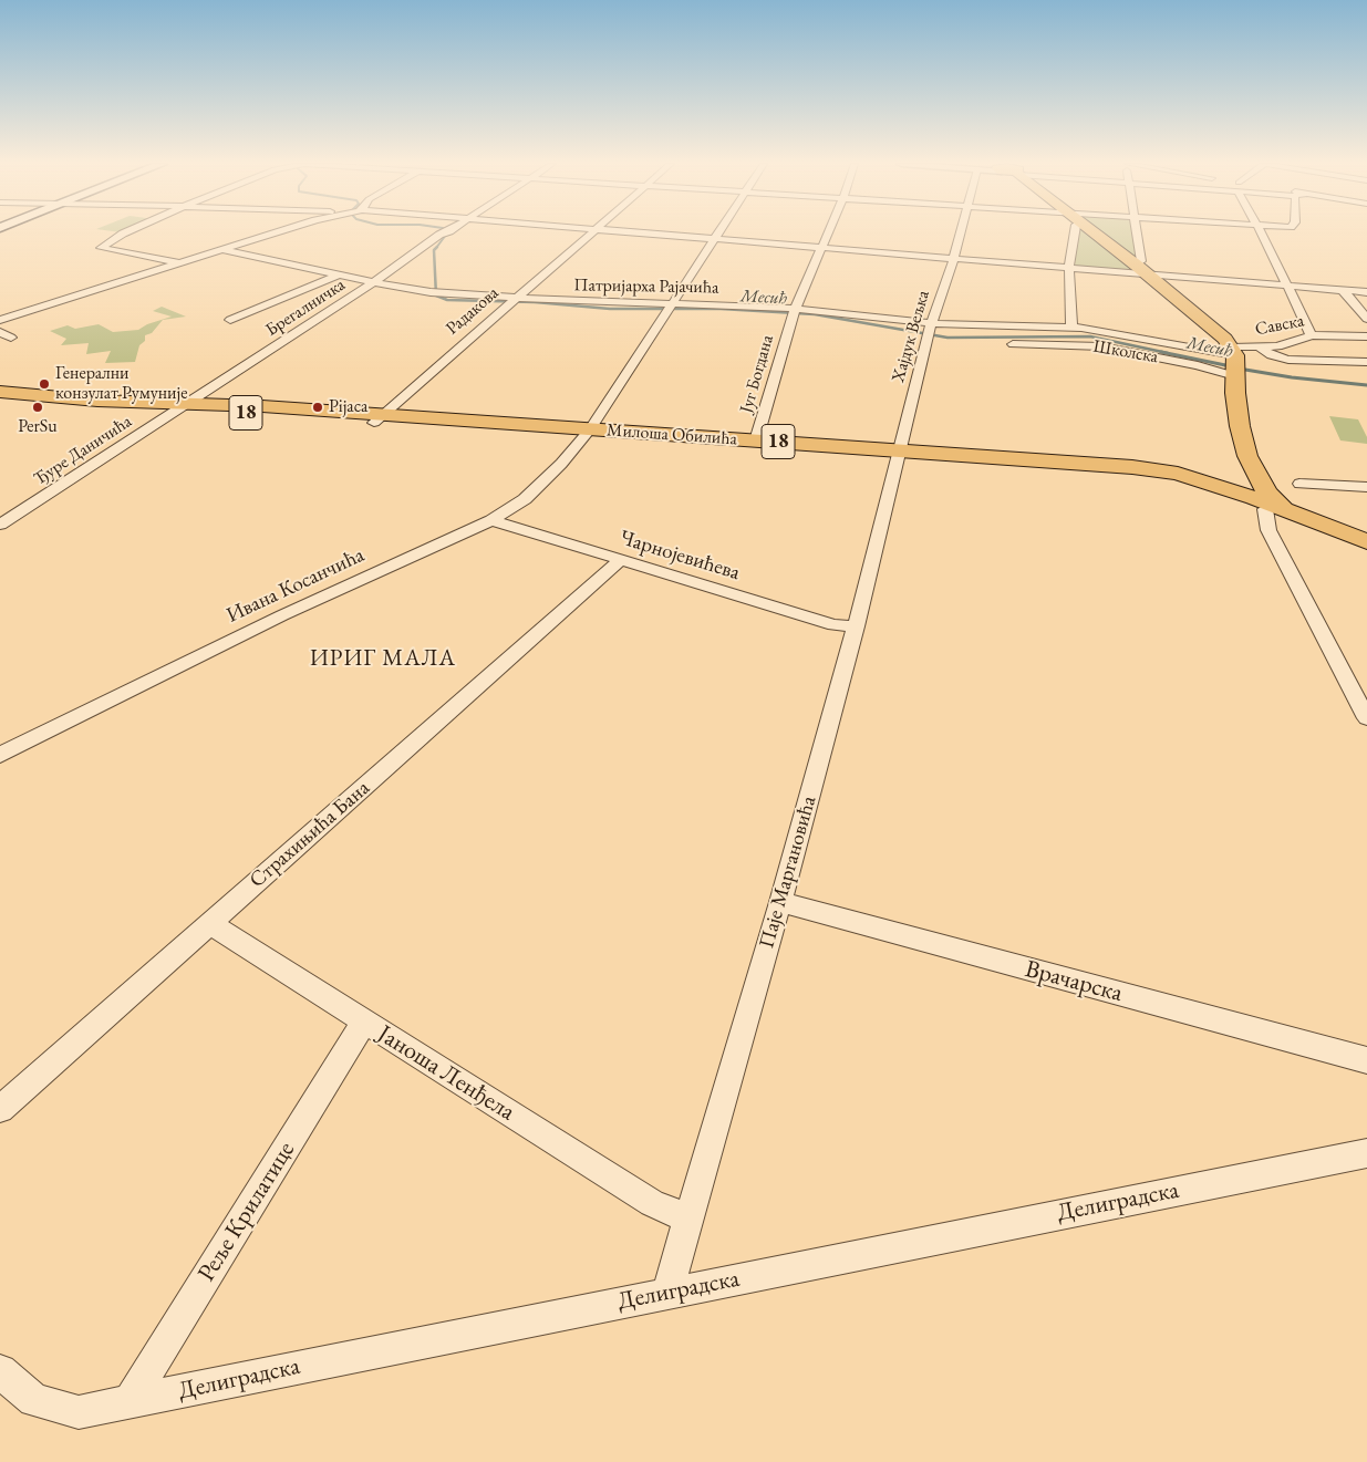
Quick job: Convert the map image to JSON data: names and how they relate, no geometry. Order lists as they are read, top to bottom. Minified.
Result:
{"streets":{"main road":["18","Милоша Обилића"],"street":["Патријарха Рајачића","Брегалничка","Радакова","Савска","Хајдук Вељка","Школска","Југ Богдана","Ђуре Даничића","Чарнојевићева","Ивана Косанчића","Страхињића Бана","Паје Маргановића","Врачарска","Јаноша Ленђела","Делиградска","Реље Крилатице"]},"crossings":[["Патријарха Рајачића","Брегалничка"],["Патријарха Рајачића","Радакова"],["Патријарха Рајачића","Савска"],["Патријарха Рајачића","Хајдук Вељка"],["Патријарха Рајачића","Школска"],["Патријарха Рајачића","Југ Богдана"],["Патријарха Рајачића","Ивана Косанчића"],["Брегалничка","Милоша Обилића"],["Брегалничка","Ђуре Даничића"],["Радакова","Милоша Обилића"],["Савска","Школска"],["Хајдук Вељка","Милоша Обилића"],["Хајдук Вељка","Паје Маргановића"],["Југ Богдана","Милоша Обилића"],["18","Милоша Обилића"],["Милоша Обилића","Ђуре Даничића"],["Милоша Обилића","Ивана Косанчића"],["Милоша Обилића","Паје Маргановића"],["Чарнојевићева","Ивана Косанчића"],["Чарнојевићева","Страхињића Бана"],["Чарнојевићева","Паје Маргановића"],["Страхињића Бана","Јаноша Ленђела"],["Паје Маргановића","Врачарска"],["Паје Маргановића","Јаноша Ленђела"],["Паје Маргановића","Делиградска"],["Јаноша Ленђела","Реље Крилатице"],["Делиградска","Реље Крилатице"]],"districts":["ИРИГ МАЛА"],"water":["Месић"],"places":["Генерални конзулат Румуније","PerSu","Pijaca"]}
